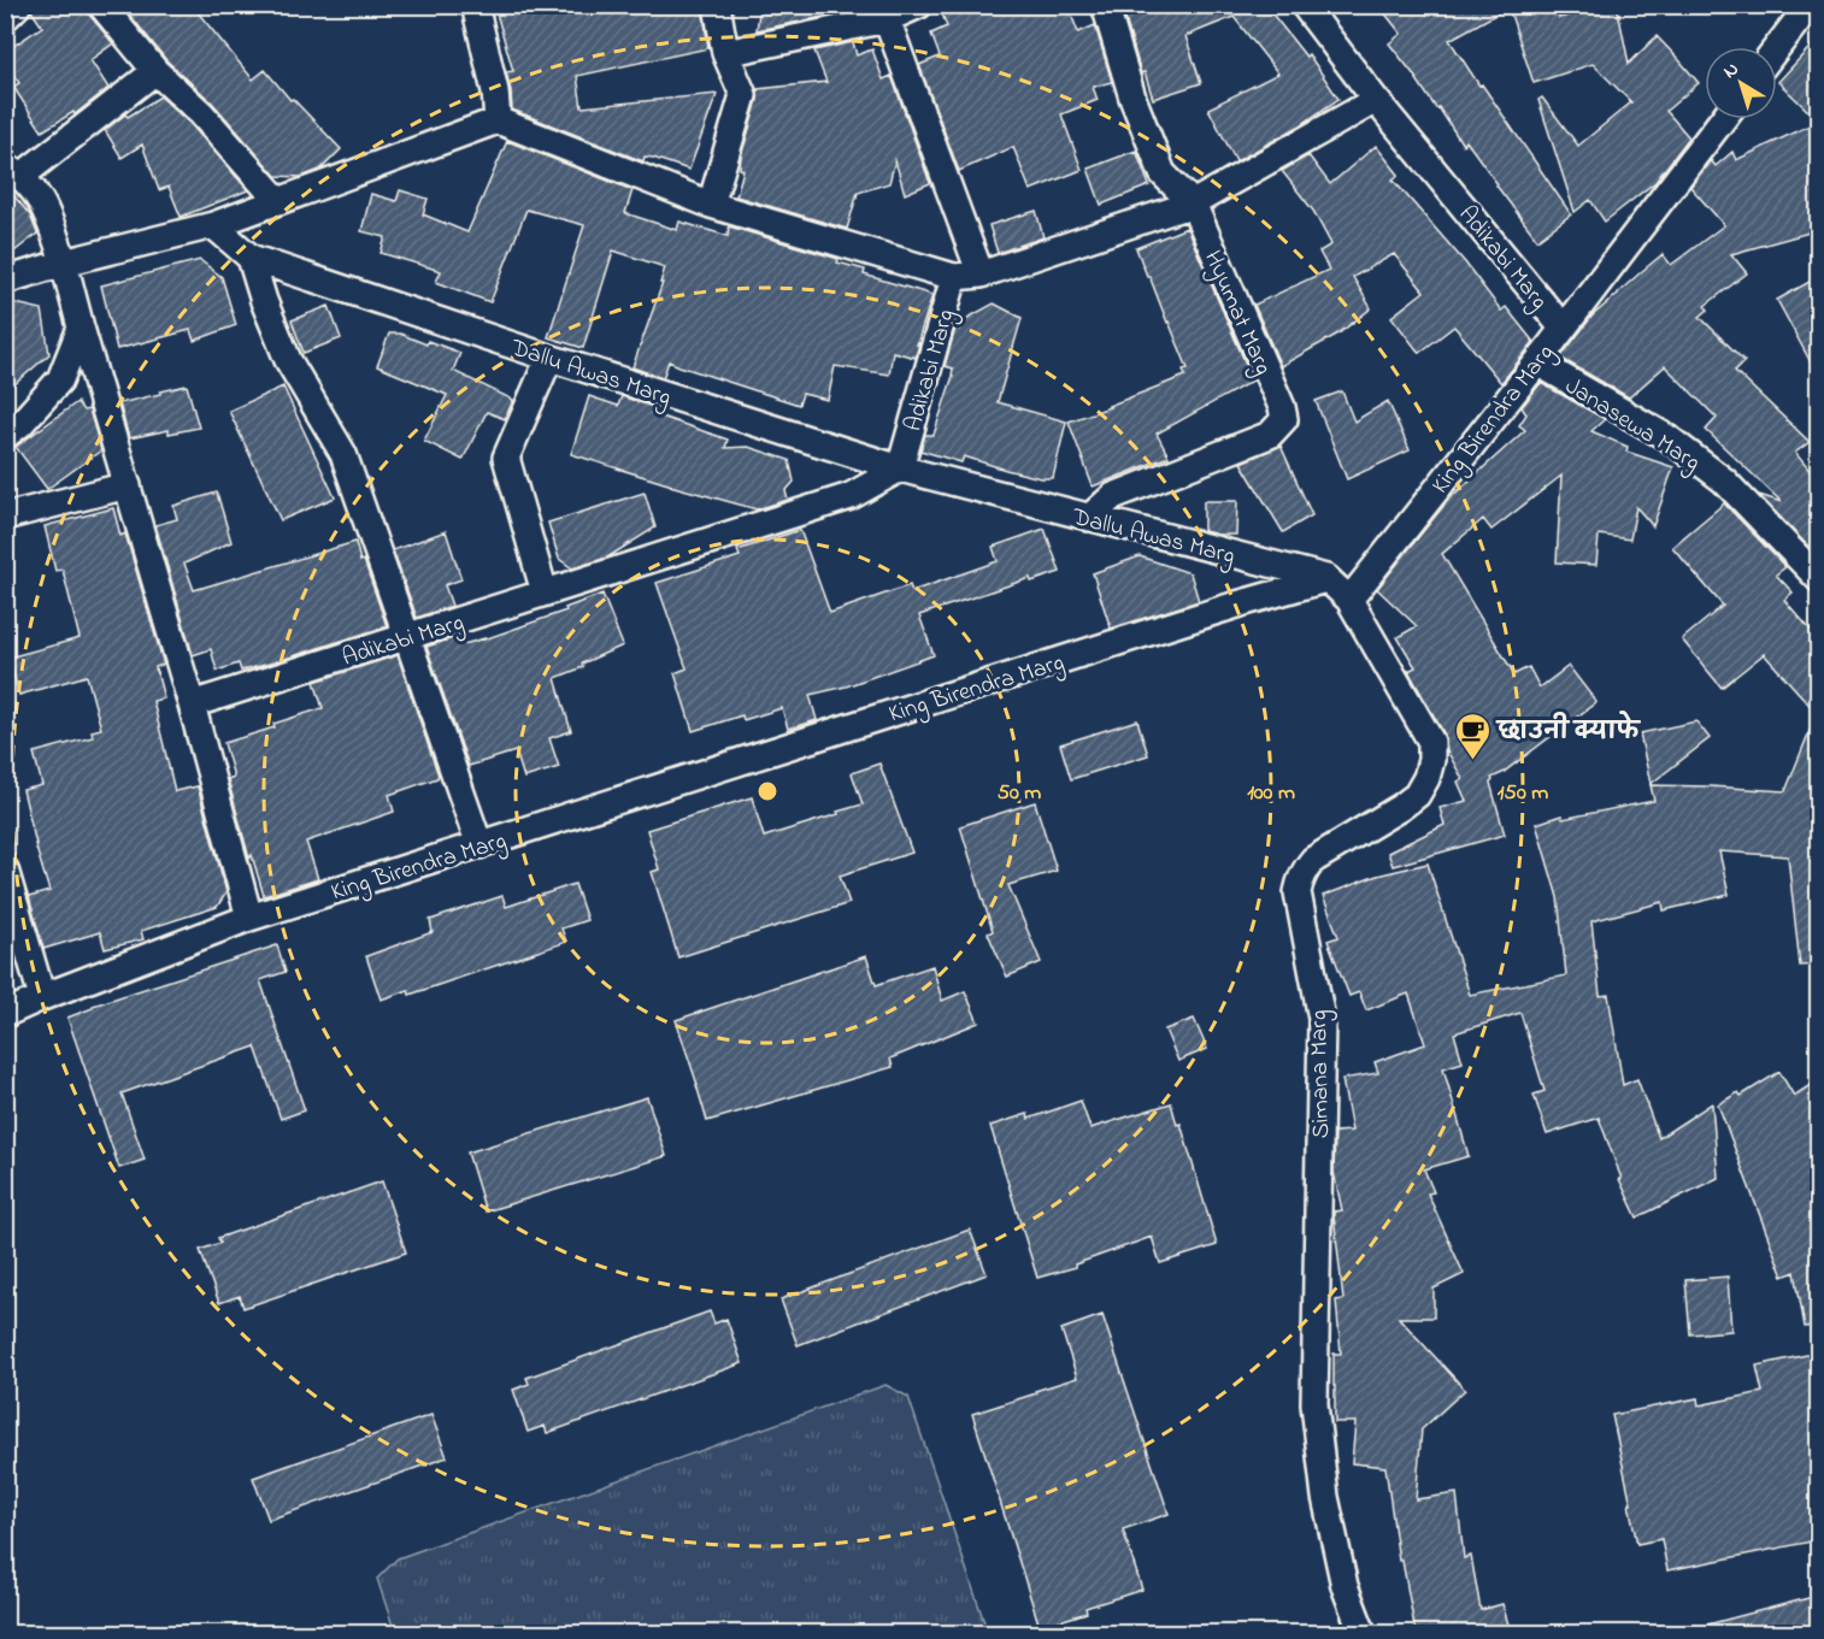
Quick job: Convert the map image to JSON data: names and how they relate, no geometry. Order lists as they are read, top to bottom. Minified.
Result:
{"streets":{"street":["Adikabi Marg","Hyumat Marg","Dallu Awas Marg","King Birendra Marg","Janasewa Marg","Simana Marg"]},"crossings":[["Adikabi Marg","Hyumat Marg"],["Adikabi Marg","Dallu Awas Marg"],["Adikabi Marg","King Birendra Marg"],["Hyumat Marg","Dallu Awas Marg"],["Dallu Awas Marg","King Birendra Marg"],["King Birendra Marg","Janasewa Marg"],["King Birendra Marg","Simana Marg"]],"places":{"cafe":["छाउनी क्याफे"]},"north":"top left","rings":["50 m","100 m","150 m"]}
